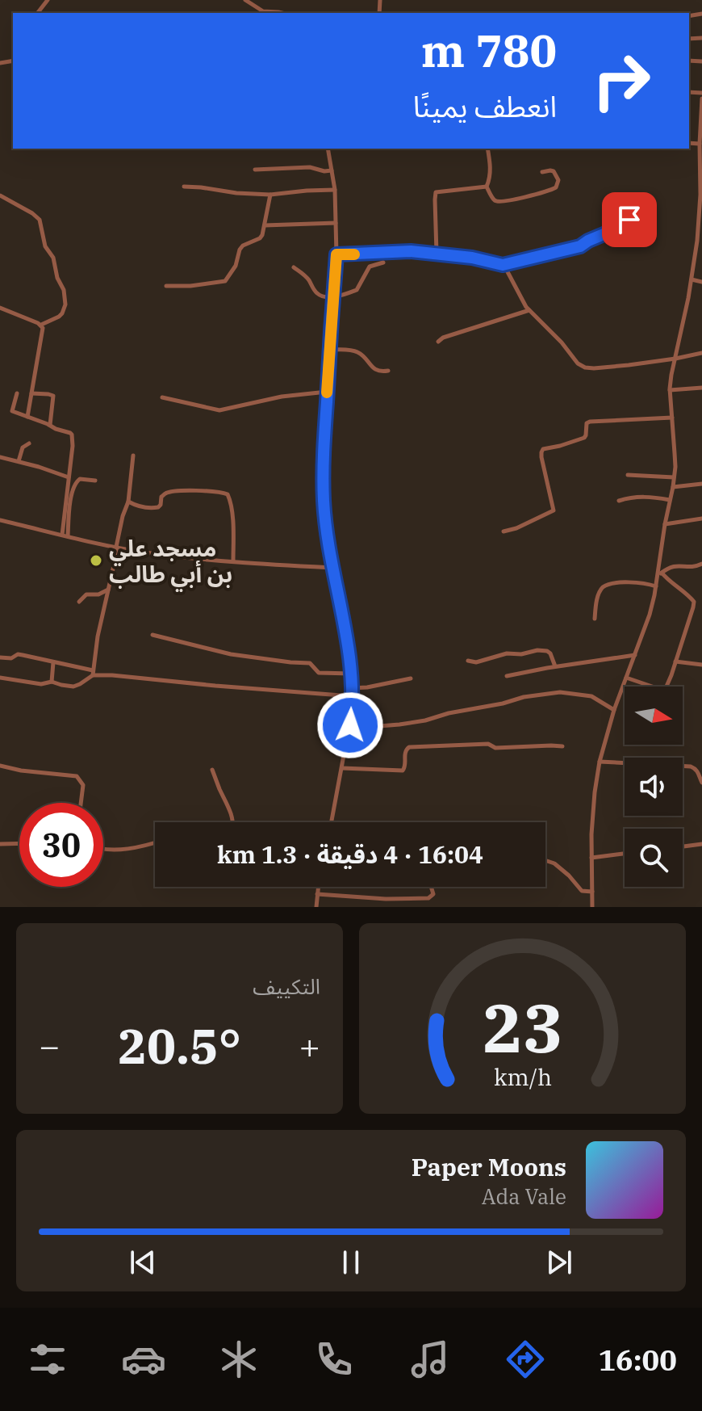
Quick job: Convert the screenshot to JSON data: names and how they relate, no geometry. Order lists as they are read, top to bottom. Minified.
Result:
{"places":["مسجد علي بن أبي طالب"],"north":"right","page":{"turn":["780 m","انعطف يمينًا"],"limit":"30","trip":"16:04 · 4 دقيقة · 1.3 km","tile":"التكييف","heat":["−","20.5°","+"],"song":["Paper Moons","Ada Vale"],"tabs":"16:00","gauge":["23","km/h"]}}
